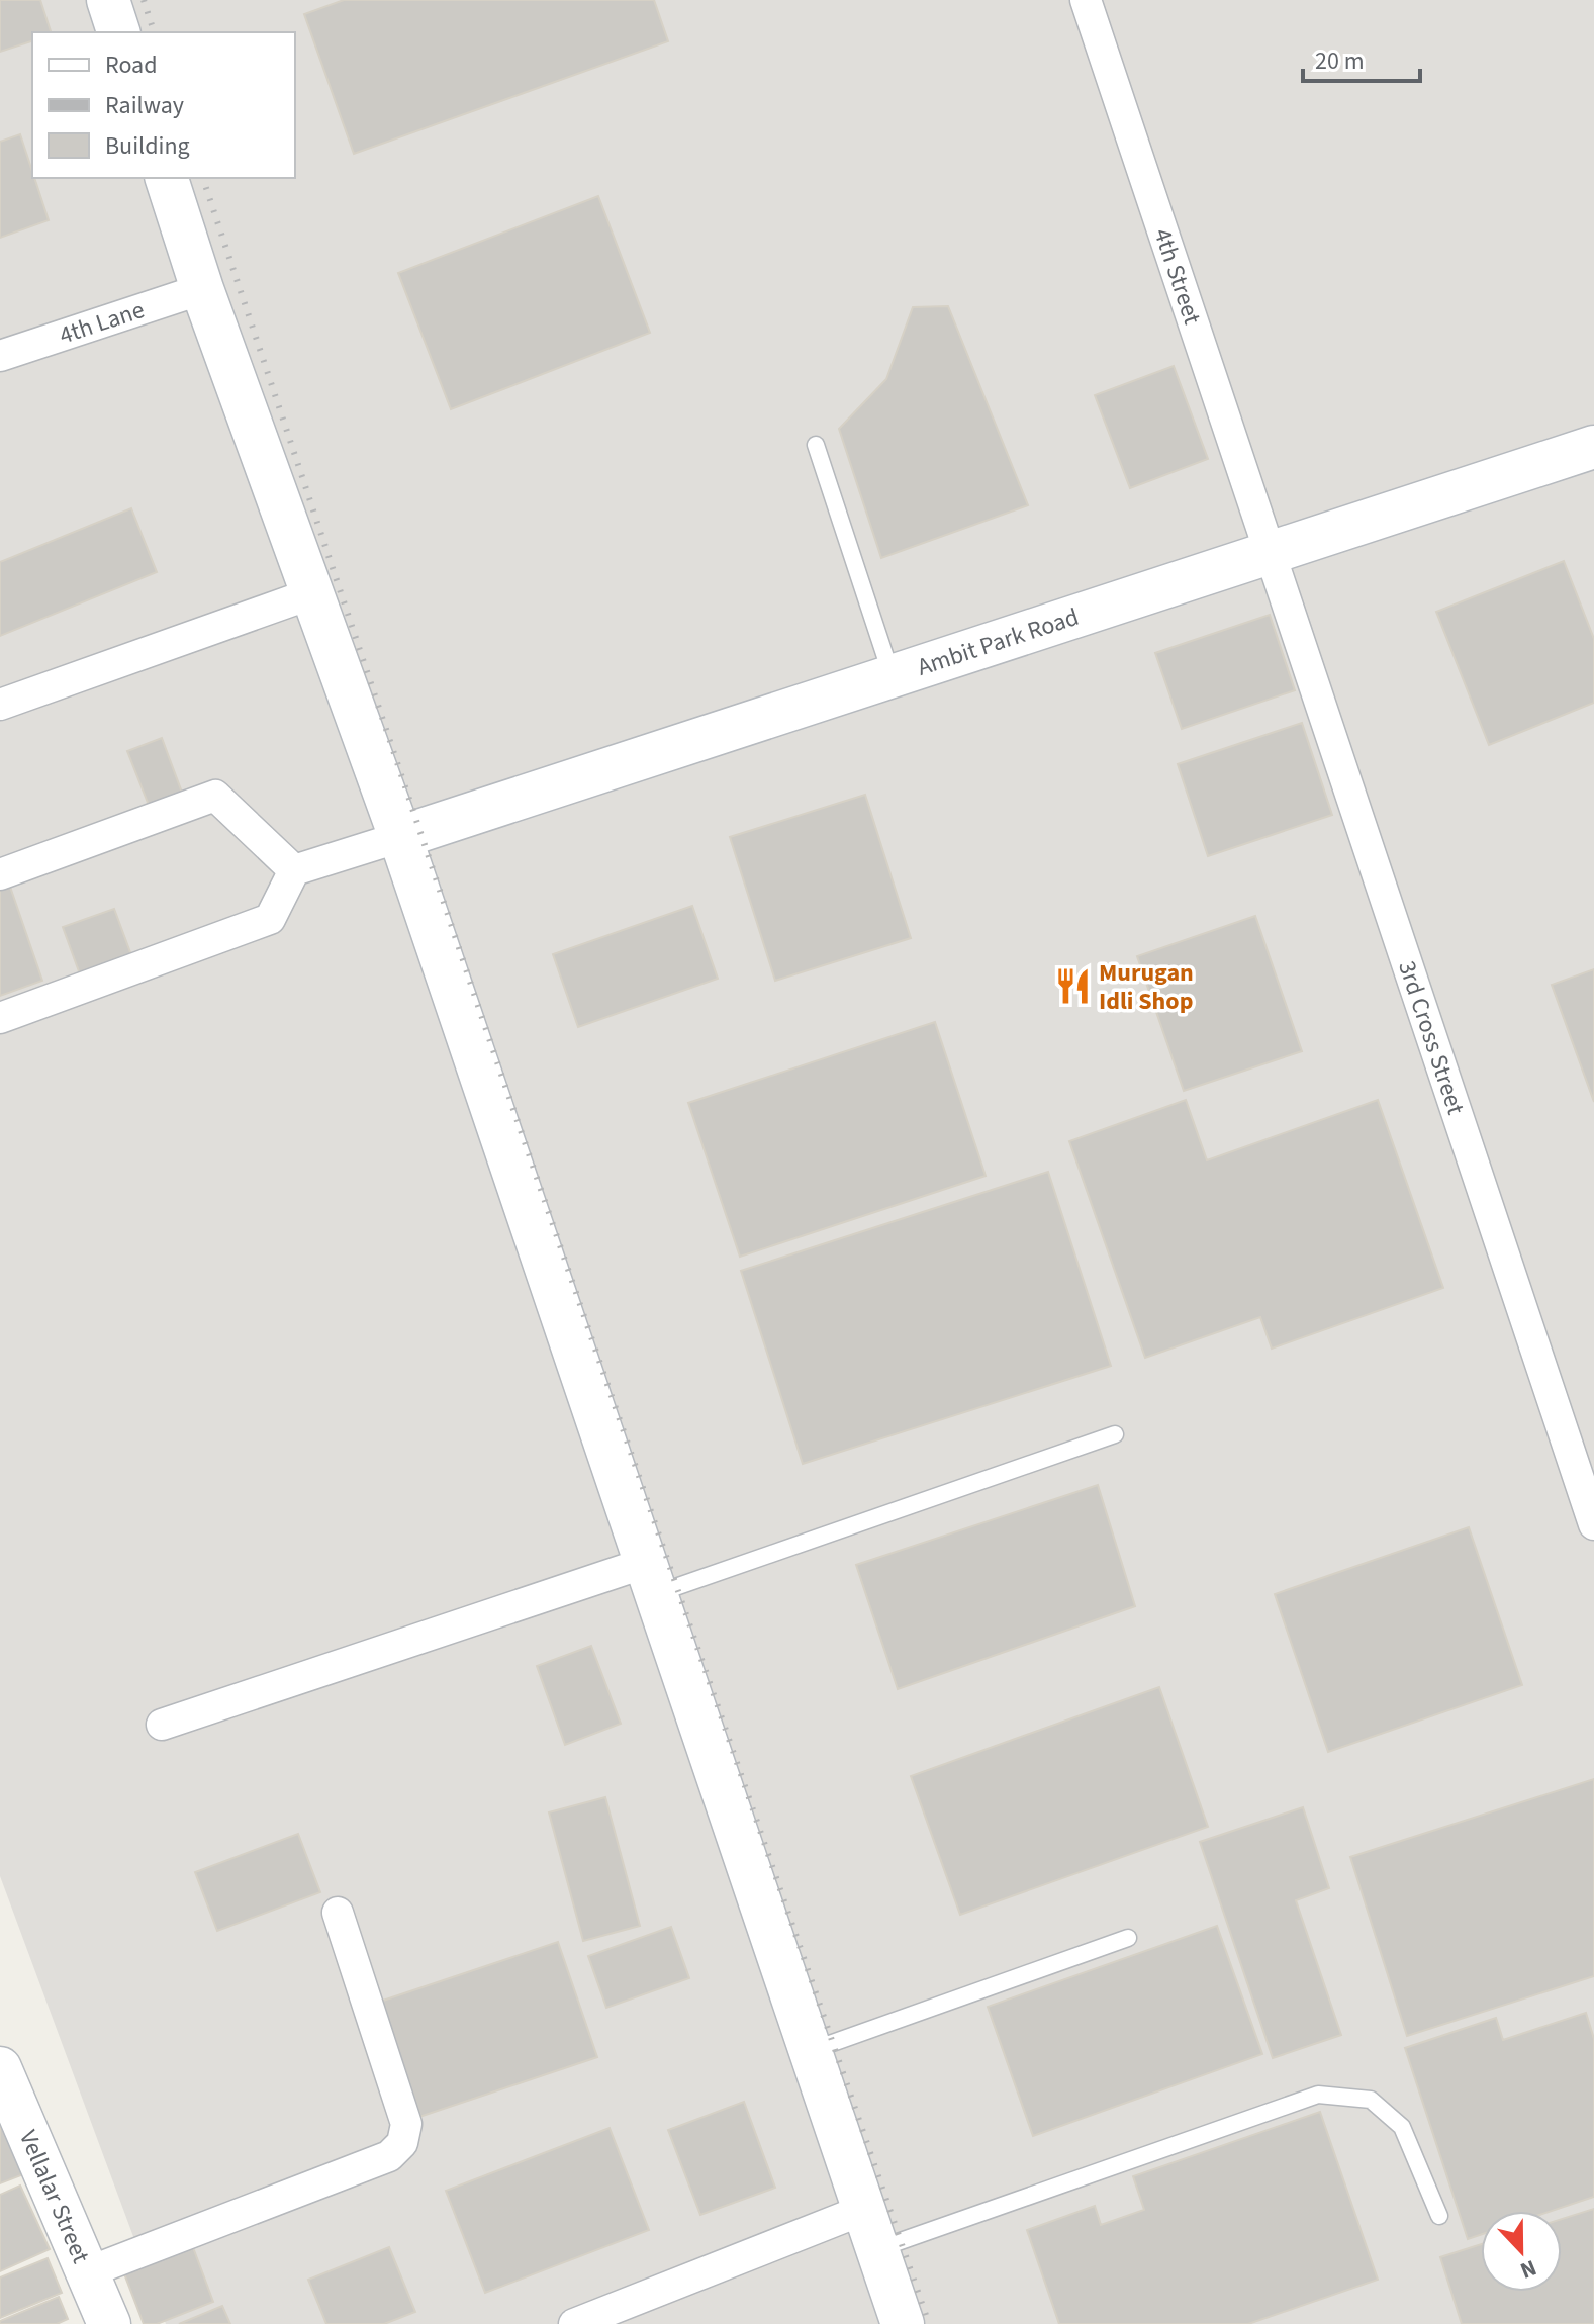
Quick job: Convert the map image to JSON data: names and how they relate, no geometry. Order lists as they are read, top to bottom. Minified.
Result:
{"streets":{"street":["4th Street","4th Lane","Ambit Park Road","3rd Cross Street","Vellalar Street"]},"crossings":[["4th Street","Ambit Park Road"],["4th Street","3rd Cross Street"],["Ambit Park Road","3rd Cross Street"]],"places":{"restaurant":["Murugan Idli Shop"]},"legend":["Road","Railway","Building"],"scale_bar":"20 m","north":"bottom"}
